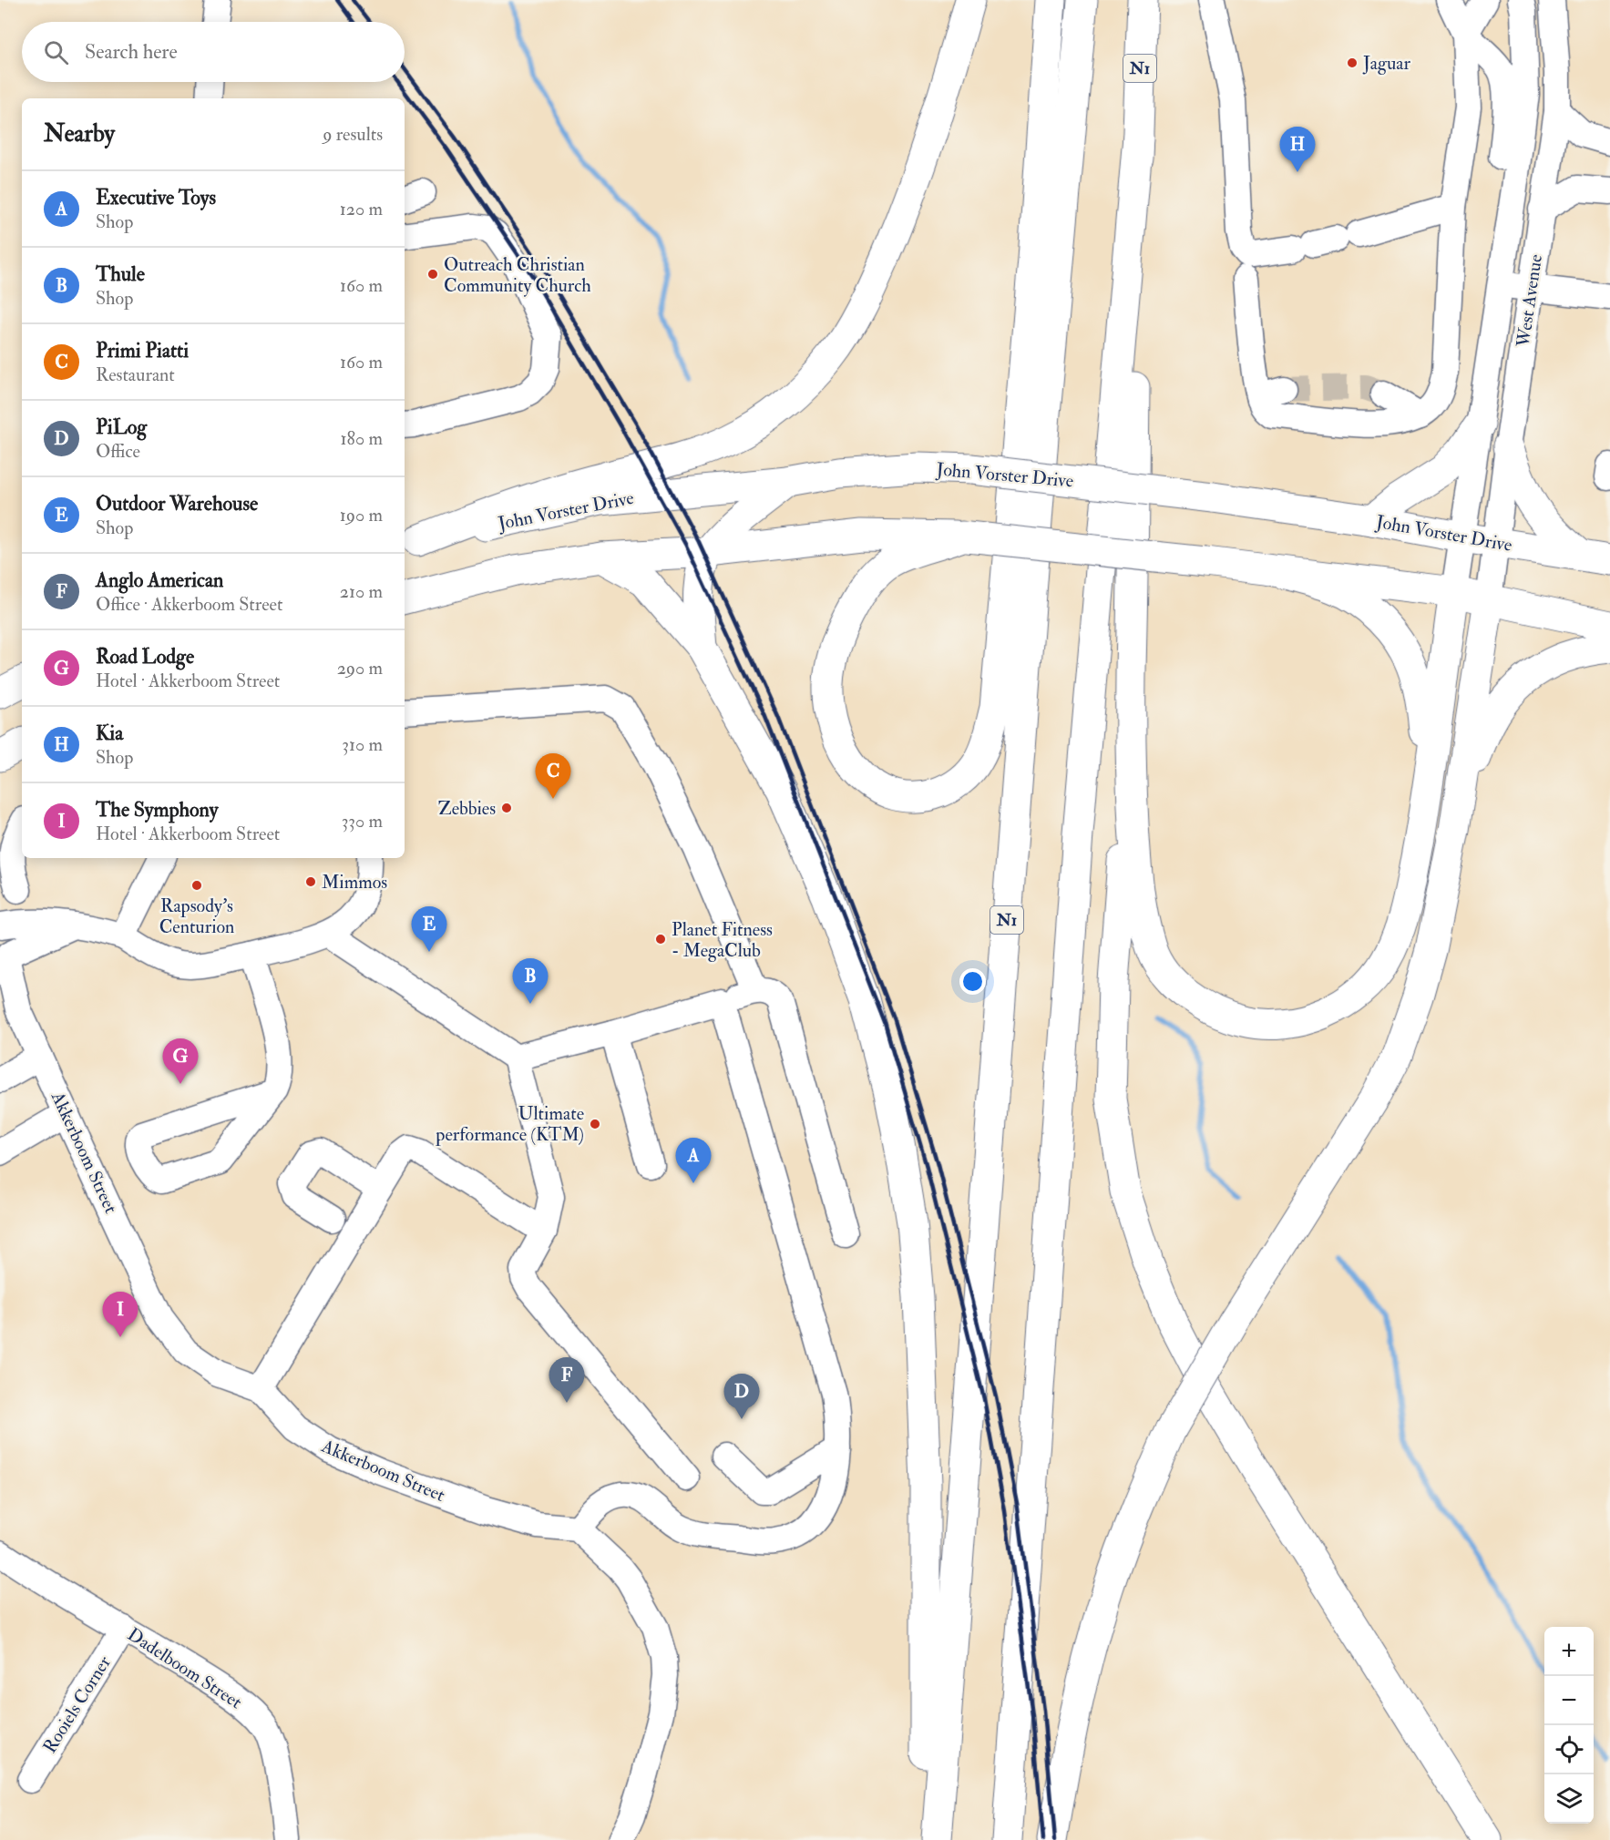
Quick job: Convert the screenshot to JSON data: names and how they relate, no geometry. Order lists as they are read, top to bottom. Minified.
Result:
{"streets":{"main road":["N1","John Vorster Drive"],"street":["West Avenue","Akkerboom Street","Dadelboom Street","Rooiels Corner"]},"crossings":[["West Avenue","John Vorster Drive"],["Dadelboom Street","Rooiels Corner"]],"places":["Jaguar","Outreach Christian Community Church","Zebbies","Mimmos","Rapsody's Centurion","Planet Fitness - MegaClub","Ultimate performance (KTM)"],"page":{"search":"Search here","heading":["Nearby","9 results"],"pins":["H","C","E","B","G","A","I","F","D"],"list":[{"mark":"A","name":"Executive Toys","note":"Shop","value":"120 m"},{"mark":"B","name":"Thule","note":"Shop","value":"160 m"},{"mark":"C","name":"Primi Piatti","note":"Restaurant","value":"160 m"},{"mark":"D","name":"PiLog","note":"Office","value":"180 m"},{"mark":"E","name":"Outdoor Warehouse","note":"Shop","value":"190 m"},{"mark":"F","name":"Anglo American","note":"Office · Akkerboom Street","value":"210 m"},{"mark":"G","name":"Road Lodge","note":"Hotel · Akkerboom Street","value":"290 m"},{"mark":"H","name":"Kia","note":"Shop","value":"310 m"},{"mark":"I","name":"The Symphony","note":"Hotel · Akkerboom Street","value":"330 m"}],"map_buttons":["+","−"]}}
